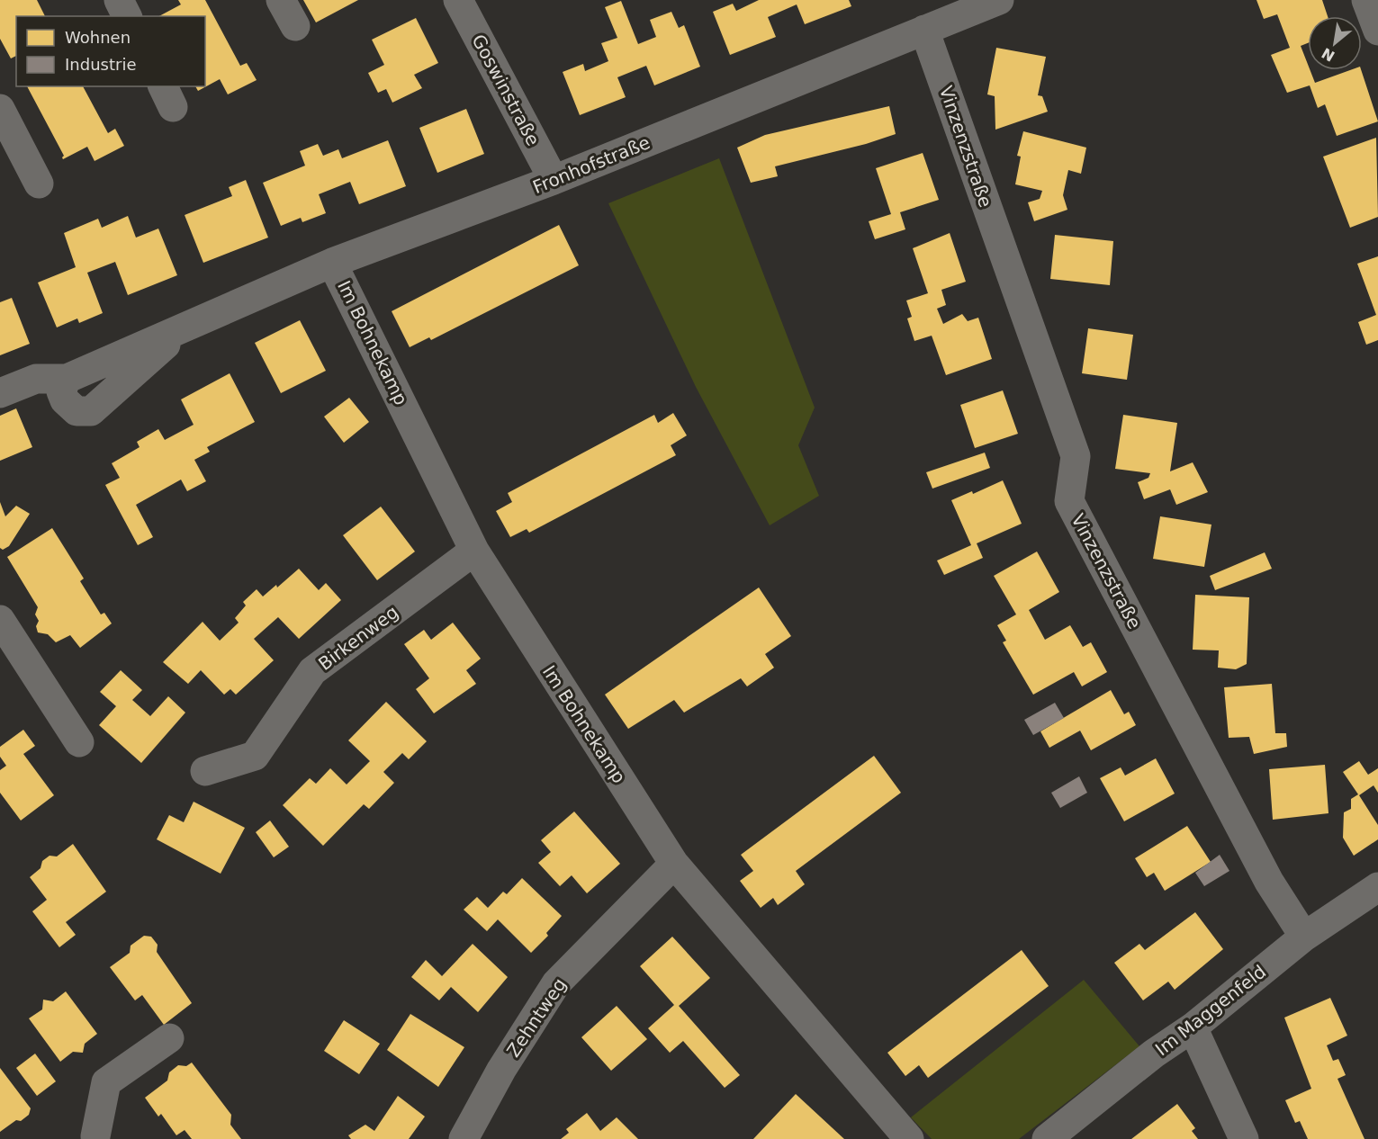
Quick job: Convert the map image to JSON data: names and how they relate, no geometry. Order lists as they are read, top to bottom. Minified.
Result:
{"streets":{"street":["Goswinstraße","Vinzenzstraße","Fronhofstraße","Im Bohnekamp","Birkenweg","Im Maggenfeld","Zehntweg"]},"crossings":[["Goswinstraße","Fronhofstraße"],["Vinzenzstraße","Fronhofstraße"],["Vinzenzstraße","Im Maggenfeld"],["Fronhofstraße","Im Bohnekamp"],["Im Bohnekamp","Birkenweg"],["Im Bohnekamp","Zehntweg"]],"legend":["Wohnen","Industrie"],"north":"bottom left"}
